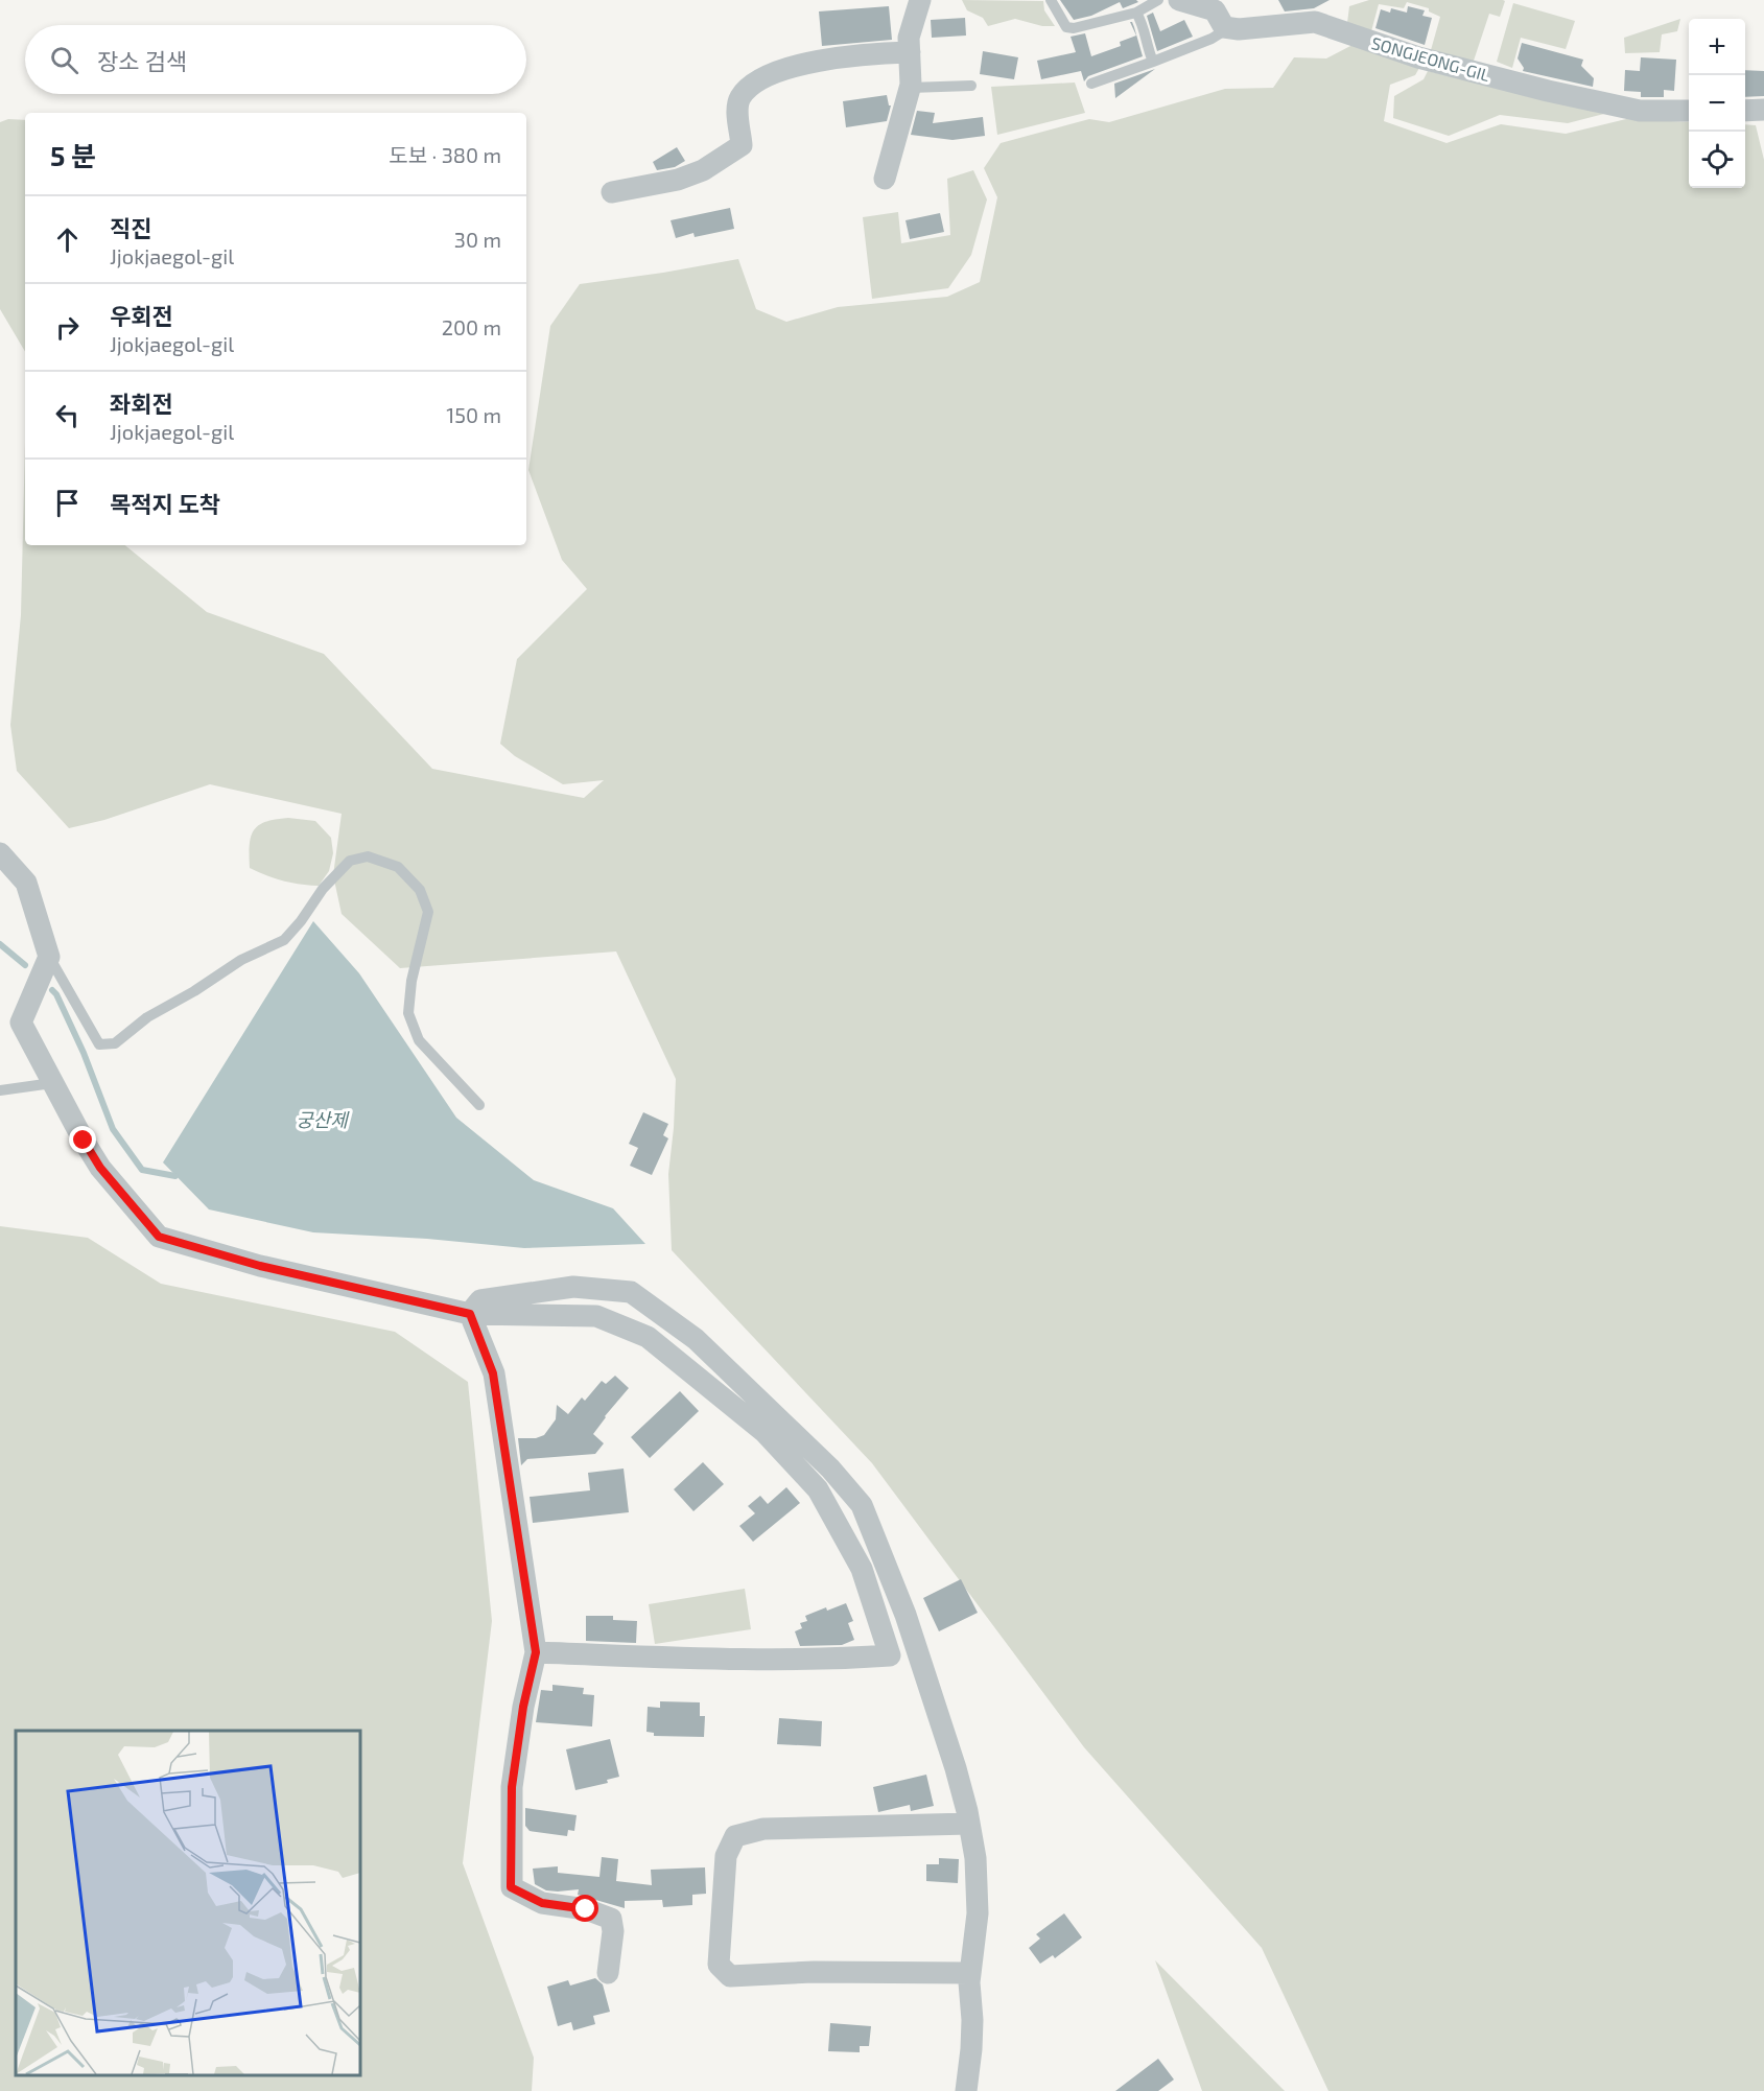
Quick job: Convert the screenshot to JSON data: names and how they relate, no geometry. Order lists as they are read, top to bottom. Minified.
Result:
{"streets":{"street":["SONGJEONG-GIL"]},"water":["궁산제"],"page":{"map_buttons":["+","−"],"search":"장소 검색","heading":["5 분","도보 · 380 m"],"list":[["직진","Jjokjaegol-gil","30 m"],["우회전","Jjokjaegol-gil","200 m"],["좌회전","Jjokjaegol-gil","150 m"],"목적지 도착"]}}
